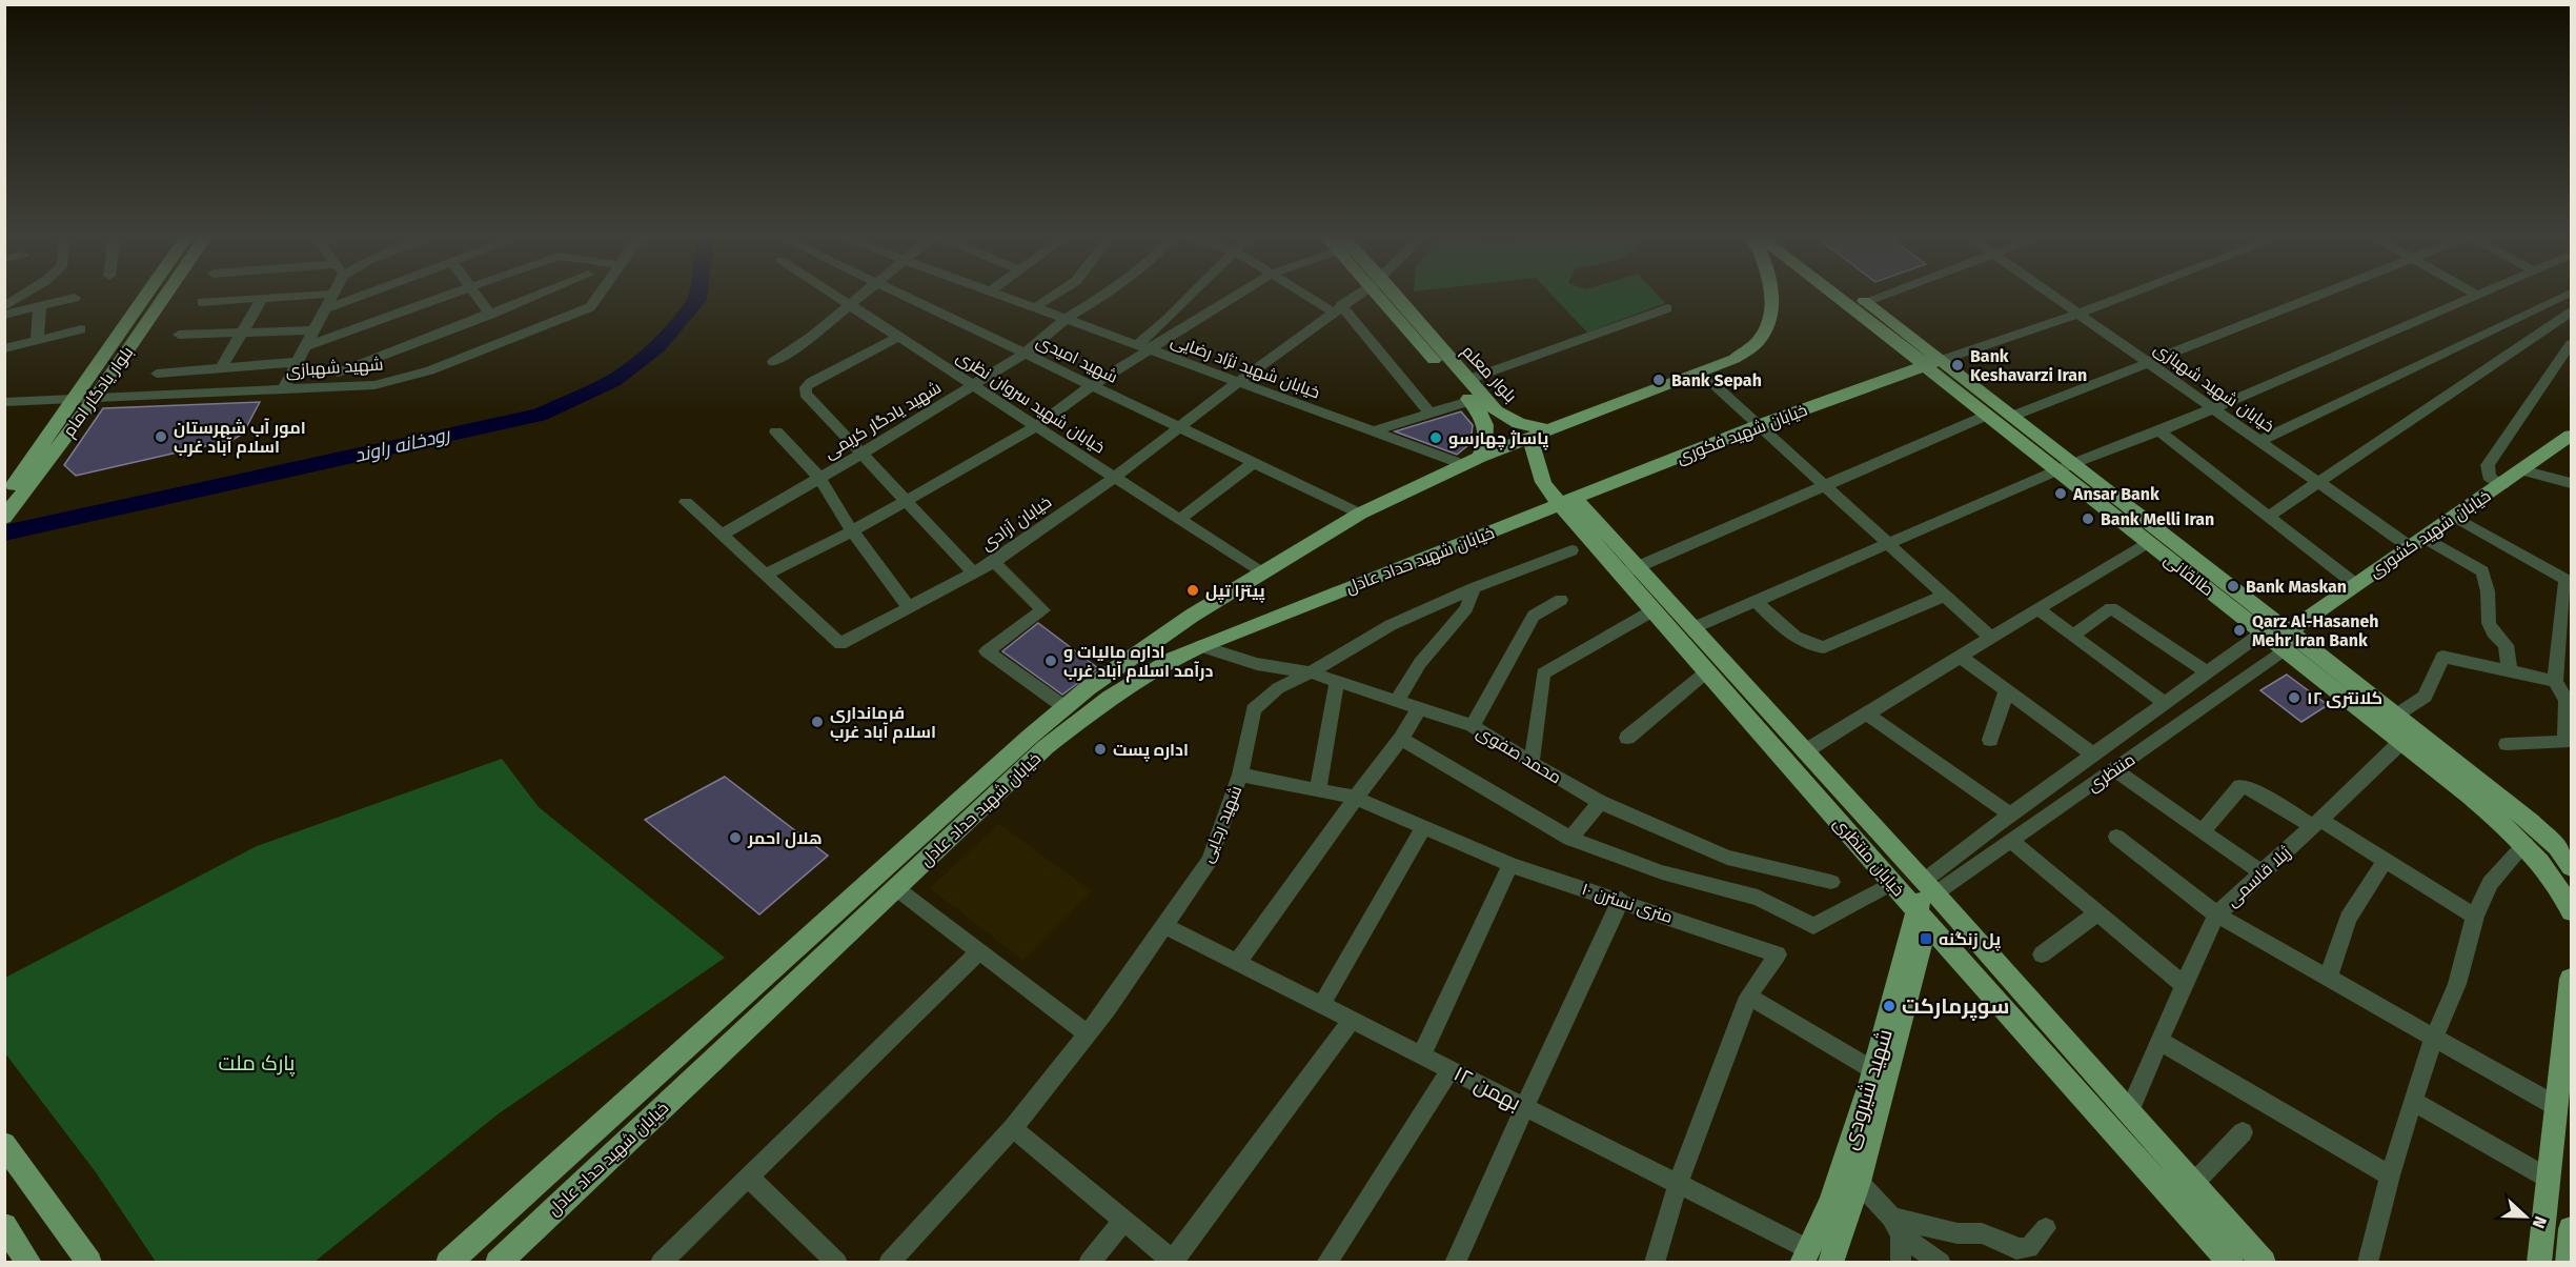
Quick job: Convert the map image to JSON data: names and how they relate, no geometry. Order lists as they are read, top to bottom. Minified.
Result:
{"streets":{"main road":["بلوار معلم","بلوار یادگار امام","خیابان شهید فکوری","خیابان شهید کشوری","خیابان شهید حداد عادل","طالقانی","خیابان منتظری","شهید شیرودی"],"street":["شهید امیدی","خیابان شهید نژاد رضایی","شهید شهبازی","خیابان شهید شهبازی","خیابان شهید سروان نظری","شهید یادگار کریمی","خیابان آزادی","محمد صفوی","منتظری","شهید رجایی","ژیلا قاسمی","۱۰ متری نسترن","۱۲ بهمن"]},"crossings":[["شهید امیدی","شهید یادگار کریمی"],["شهید امیدی","خیابان آزادی"],["شهید امیدی","خیابان شهید حداد عادل"],["خیابان شهید نژاد رضایی","بلوار معلم"],["خیابان شهید نژاد رضایی","شهید یادگار کریمی"],["خیابان شهید نژاد رضایی","خیابان آزادی"],["خیابان شهید نژاد رضایی","خیابان شهید حداد عادل"],["شهید شهبازی","بلوار یادگار امام"],["بلوار معلم","خیابان شهید حداد عادل"],["خیابان شهید شهبازی","خیابان شهید کشوری"],["خیابان شهید سروان نظری","شهید یادگار کریمی"],["خیابان شهید سروان نظری","خیابان آزادی"],["خیابان شهید سروان نظری","خیابان شهید حداد عادل"],["شهید یادگار کریمی","خیابان آزادی"],["خیابان شهید فکوری","خیابان شهید حداد عادل"],["خیابان شهید فکوری","طالقانی"],["خیابان شهید فکوری","خیابان منتظری"],["خیابان شهید کشوری","طالقانی"],["خیابان شهید کشوری","منتظری"],["خیابان شهید حداد عادل","محمد صفوی"],["خیابان شهید حداد عادل","خیابان منتظری"],["طالقانی","منتظری"],["طالقانی","ژیلا قاسمی"],["محمد صفوی","شهید رجایی"],["منتظری","خیابان منتظری"],["شهید رجایی","۱۰ متری نسترن"],["شهید رجایی","۱۲ بهمن"],["خیابان منتظری","ژیلا قاسمی"],["خیابان منتظری","شهید شیرودی"],["۱۰ متری نسترن","۱۲ بهمن"],["۱۲ بهمن","شهید شیرودی"]],"water":["رودخانه راوند"],"parks":["پارک ملت"],"places":{"other":["Bank Keshavarzi Iran","Bank Sepah","امور آب شهرستان اسلام آباد غرب","پاساژ چهارسو","Ansar Bank","Bank Melli Iran","Bank Maskan","پیتزا تپل","Qarz Al-Hasaneh Mehr Iran Bank","اداره مالیات و درآمد اسلام آباد غرب","کلانتری ۱۲","فرمانداری اسلام آباد غرب","اداره پست","هلال احمر","سوپرمارکت"],"transit":["پل زنگنه"]},"north":"right"}
